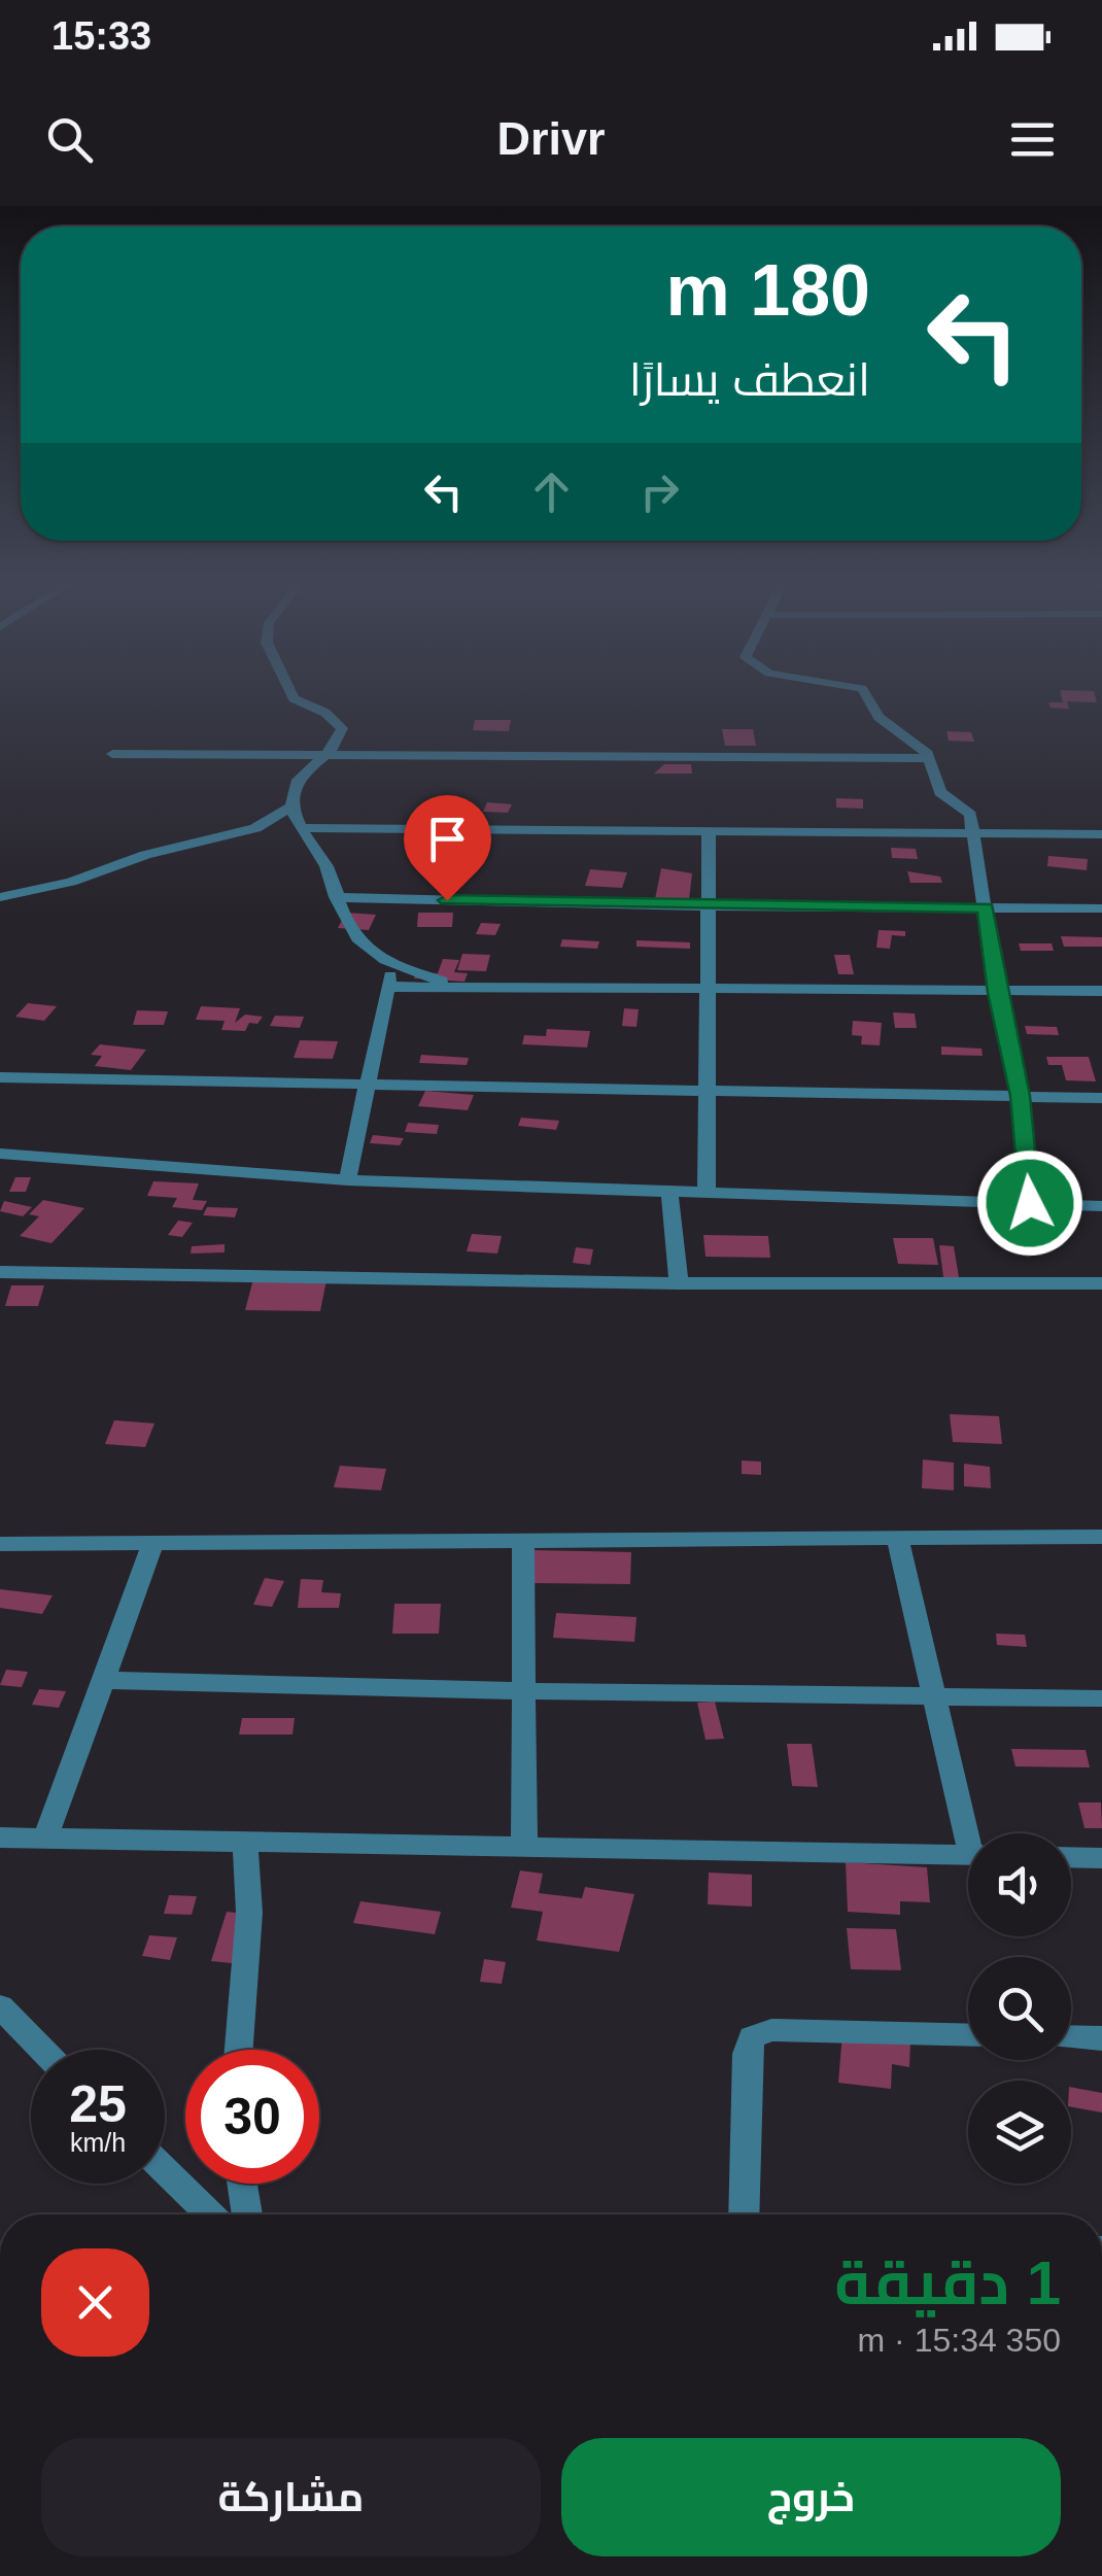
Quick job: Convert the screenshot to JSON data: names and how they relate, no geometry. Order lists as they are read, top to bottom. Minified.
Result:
{"page":{"status":"15:33","header":"Drivr","turn":["180 m","انعطف يسارًا"],"speed":"25 km/h","limit":"30","heading":["1 دقيقة","350 m · 15:34"],"buttons":["خروج","مشاركة"]}}
